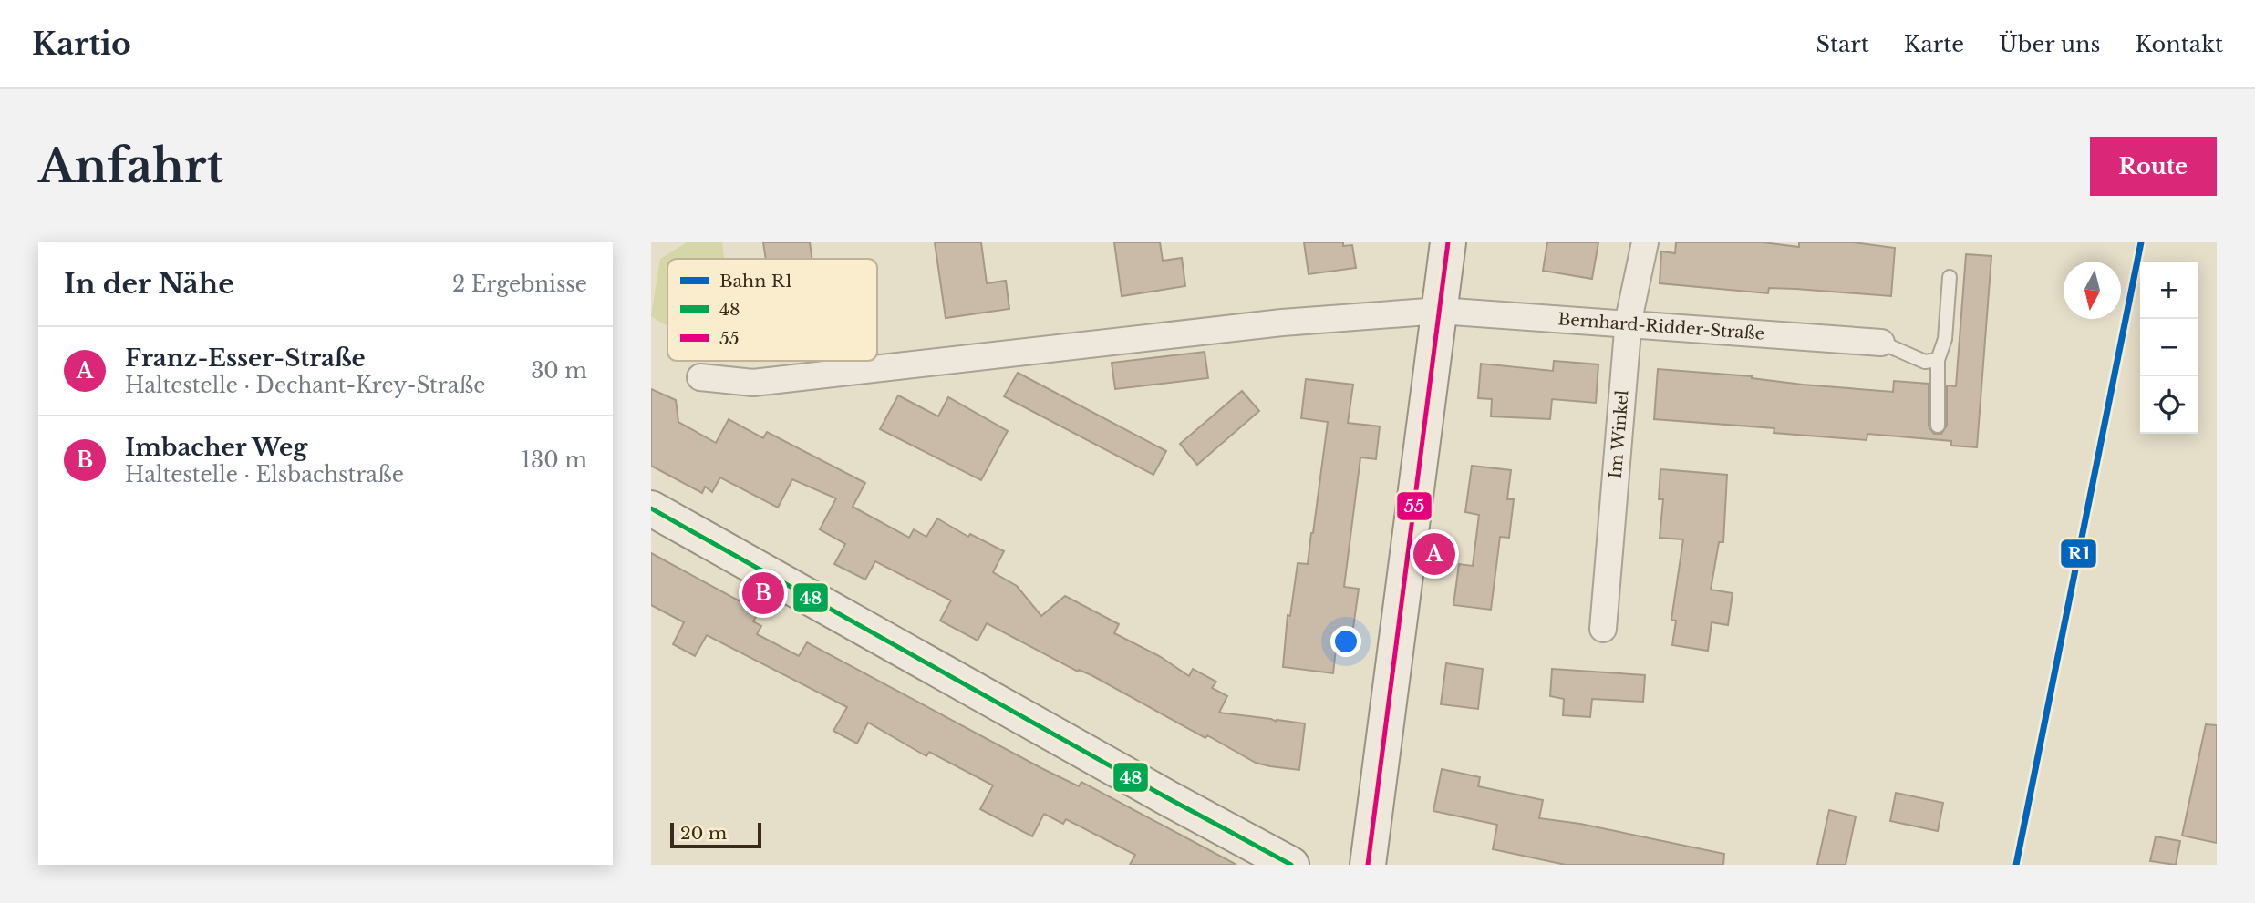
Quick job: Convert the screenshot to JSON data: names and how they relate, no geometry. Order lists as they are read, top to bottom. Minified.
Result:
{"streets":{"street":["Bernhard-Ridder-Straße","Im Winkel"]},"crossings":[["Bernhard-Ridder-Straße","Im Winkel"]],"lines":["rail line R1","transit line 55","transit line 48"],"legend":["Bahn R1","48","55"],"scale_bar":"20 m","north":"bottom","page":{"header":"Kartio","nav":["Start","Karte","Über uns","Kontakt"],"buttons":"Route","title":"Anfahrt","heading":["In der Nähe","2 Ergebnisse"],"map_buttons":["+","−"],"list":[{"mark":"A","name":"Franz-Esser-Straße","note":"Haltestelle · Dechant-Krey-Straße","value":"30 m"},{"mark":"B","name":"Imbacher Weg","note":"Haltestelle · Elsbachstraße","value":"130 m"}],"pins":["A","B"],"scale":"20 m"}}
